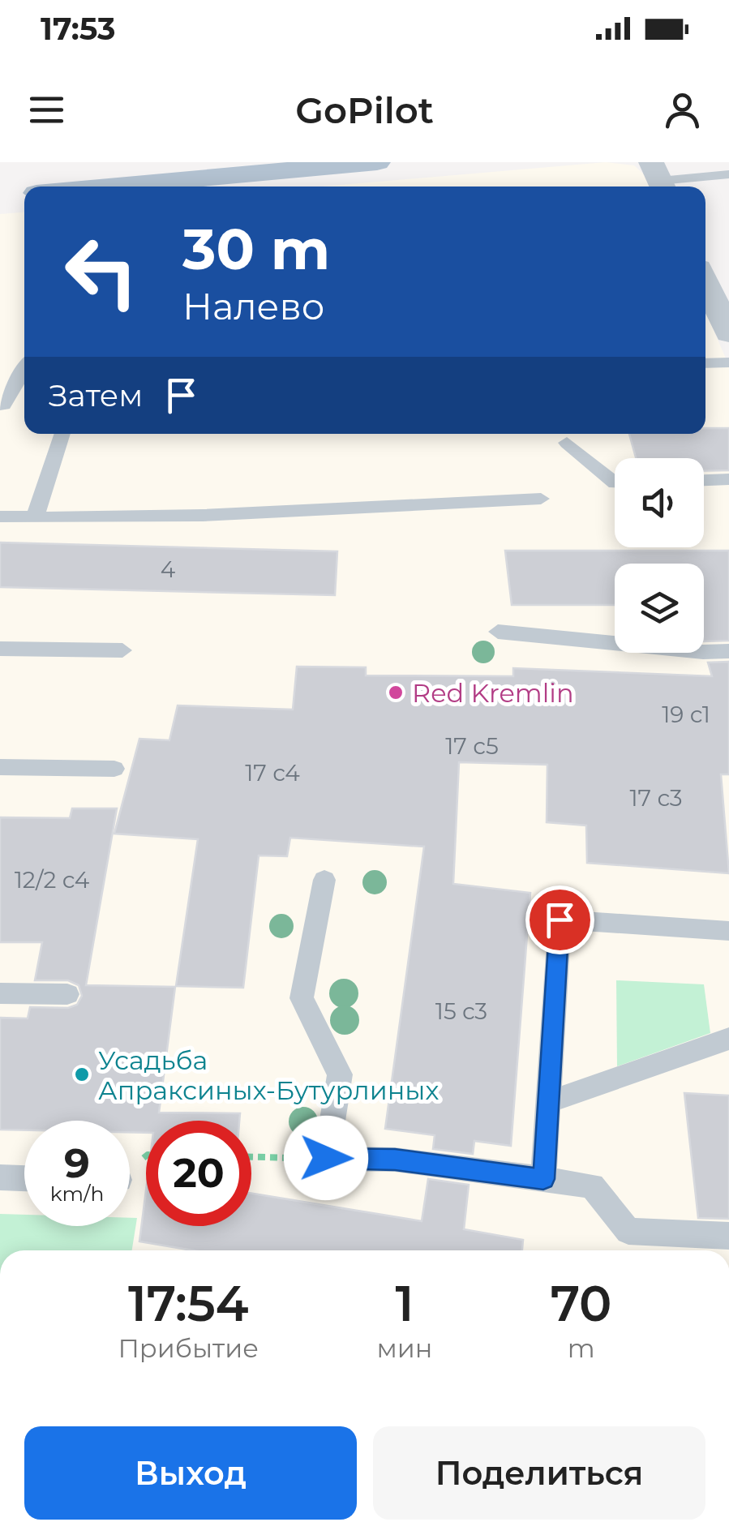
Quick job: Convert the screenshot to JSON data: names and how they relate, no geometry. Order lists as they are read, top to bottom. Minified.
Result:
{"places":["Red Kremlin","Усадьба Апраксиных-Бутурлиных"],"house_numbers":["4","19 с1","17 с5","17 с4","17 с3","12/2 с4","15 с3"],"page":{"status":"17:53","header":"GoPilot","turn":["30 m","Налево"],"then":"Затем","speed":"9 km/h","limit":"20","eta":["17:54","Прибытие","1","мин","70","m"],"buttons":["Выход","Поделиться"]}}
